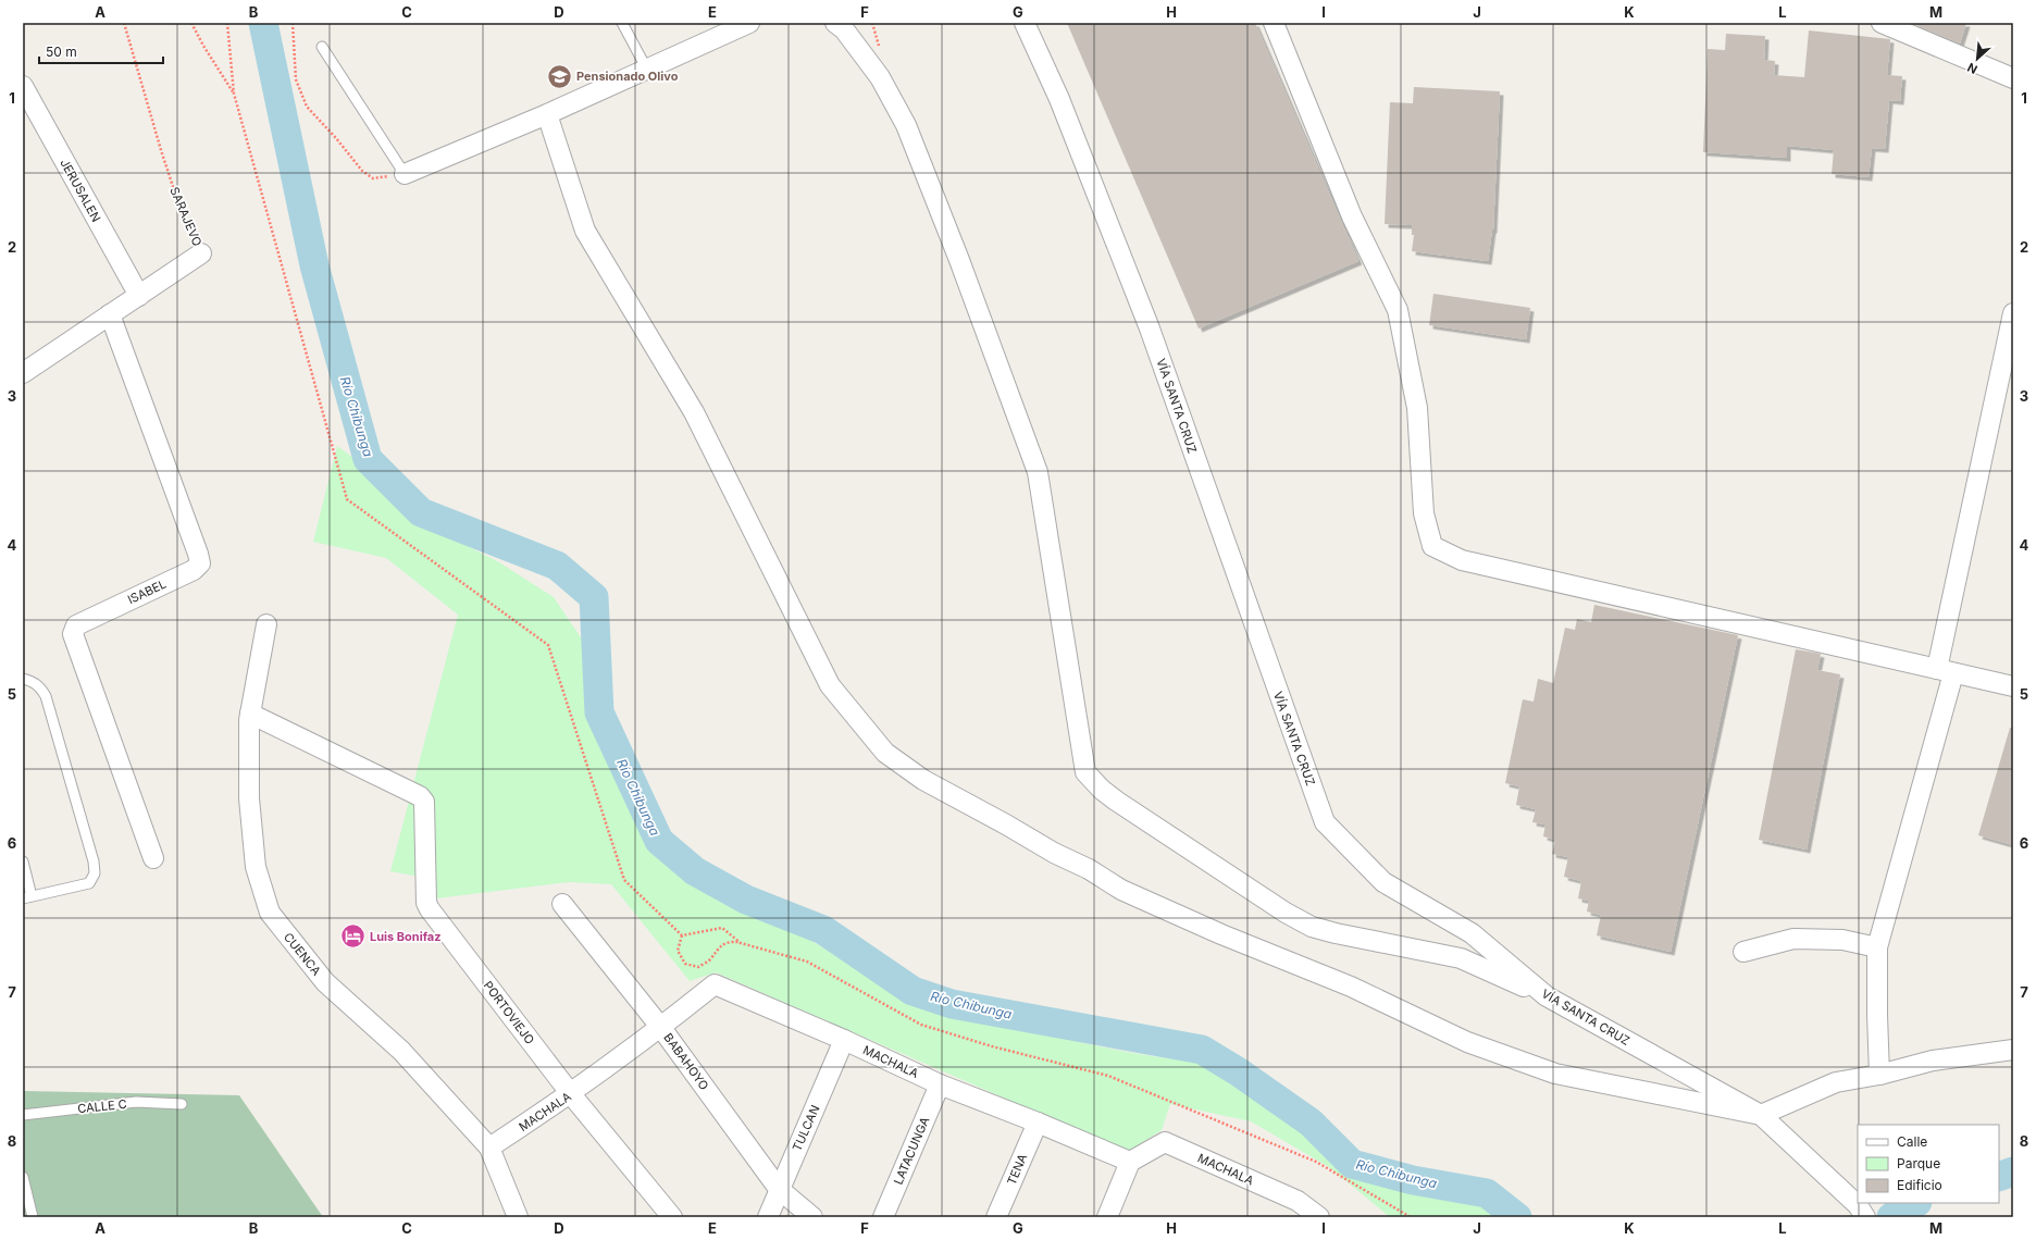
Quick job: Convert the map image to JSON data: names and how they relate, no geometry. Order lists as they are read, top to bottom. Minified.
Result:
{"streets":{"street":["JERUSALEN","SARAJEVO","VÍA SANTA CRUZ","ISABEL","CUENCA","PORTOVIEJO","BABAHOYO","MACHALA","TULCAN","LATACUNGA","TENA"],"lane":["CALLE C"]},"crossings":[["JERUSALEN","SARAJEVO"],["SARAJEVO","ISABEL"],["CUENCA","PORTOVIEJO"],["CUENCA","MACHALA"],["PORTOVIEJO","MACHALA"],["BABAHOYO","MACHALA"],["BABAHOYO","TULCAN"],["MACHALA","TULCAN"],["MACHALA","LATACUNGA"],["MACHALA","TENA"]],"water":["Río Chibunga"],"places":{"school or university":["Pensionado Olivo"],"hotel":["Luis Bonifaz"]},"legend":["Calle","Parque","Edificio"],"scale_bar":"50 m","north":"bottom left","grid":{"columns":["A","B","C","D","E","F","G","H","I","J","K","L","M"],"rows":["1","2","3","4","5","6","7","8"]}}
